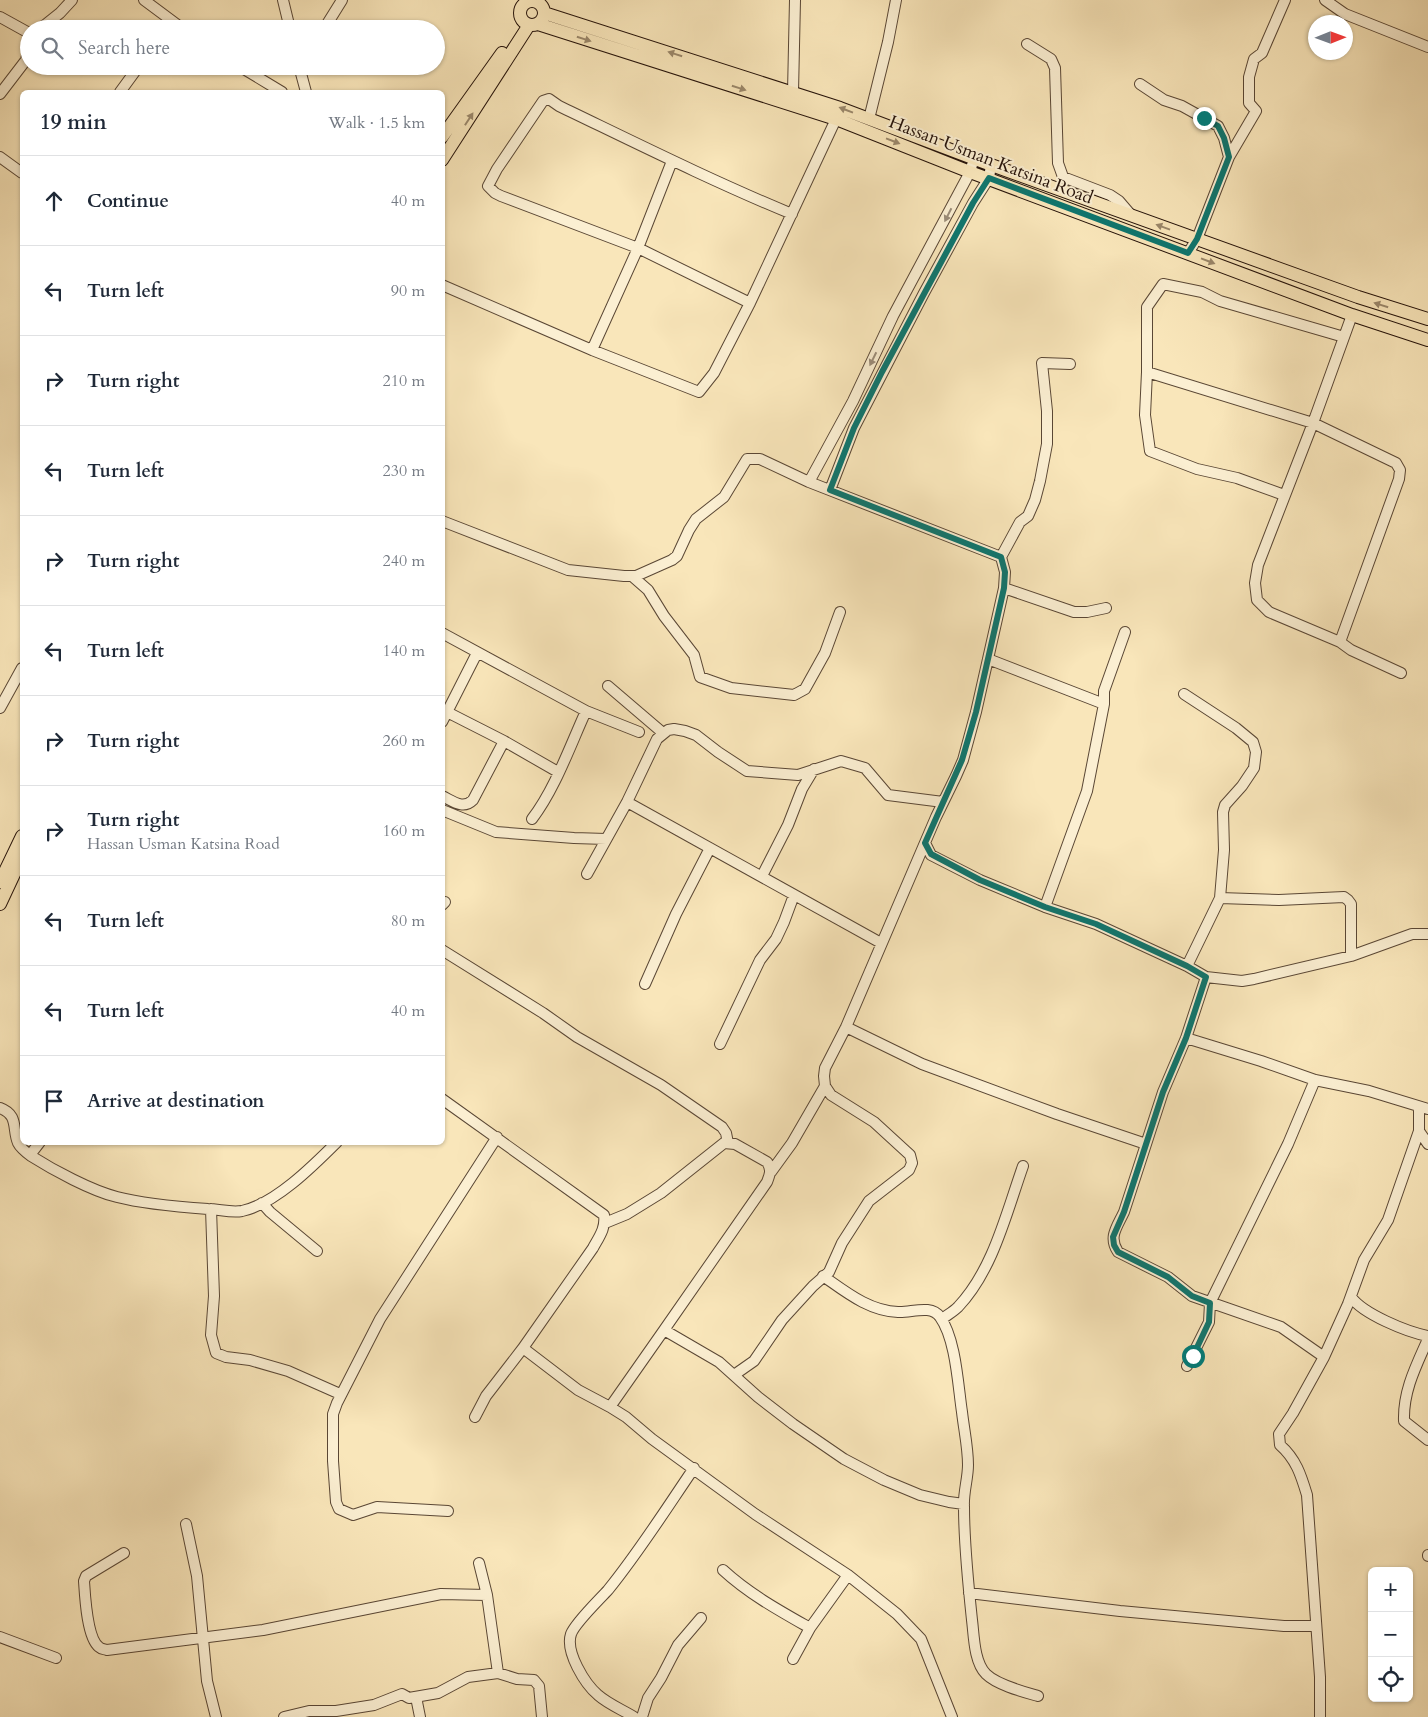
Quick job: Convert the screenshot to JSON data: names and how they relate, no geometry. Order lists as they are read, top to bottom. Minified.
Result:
{"streets":{"main road":["Hassan Usman Katsina Road"]},"north":"right","page":{"search":"Search here","heading":["19 min","Walk · 1.5 km"],"list":[["Continue","40 m"],["Turn left","90 m"],["Turn right","210 m"],["Turn left","230 m"],["Turn right","240 m"],["Turn left","140 m"],["Turn right","260 m"],["Turn right","Hassan Usman Katsina Road","160 m"],["Turn left","80 m"],["Turn left","40 m"],"Arrive at destination"],"map_buttons":["+","−"]}}
